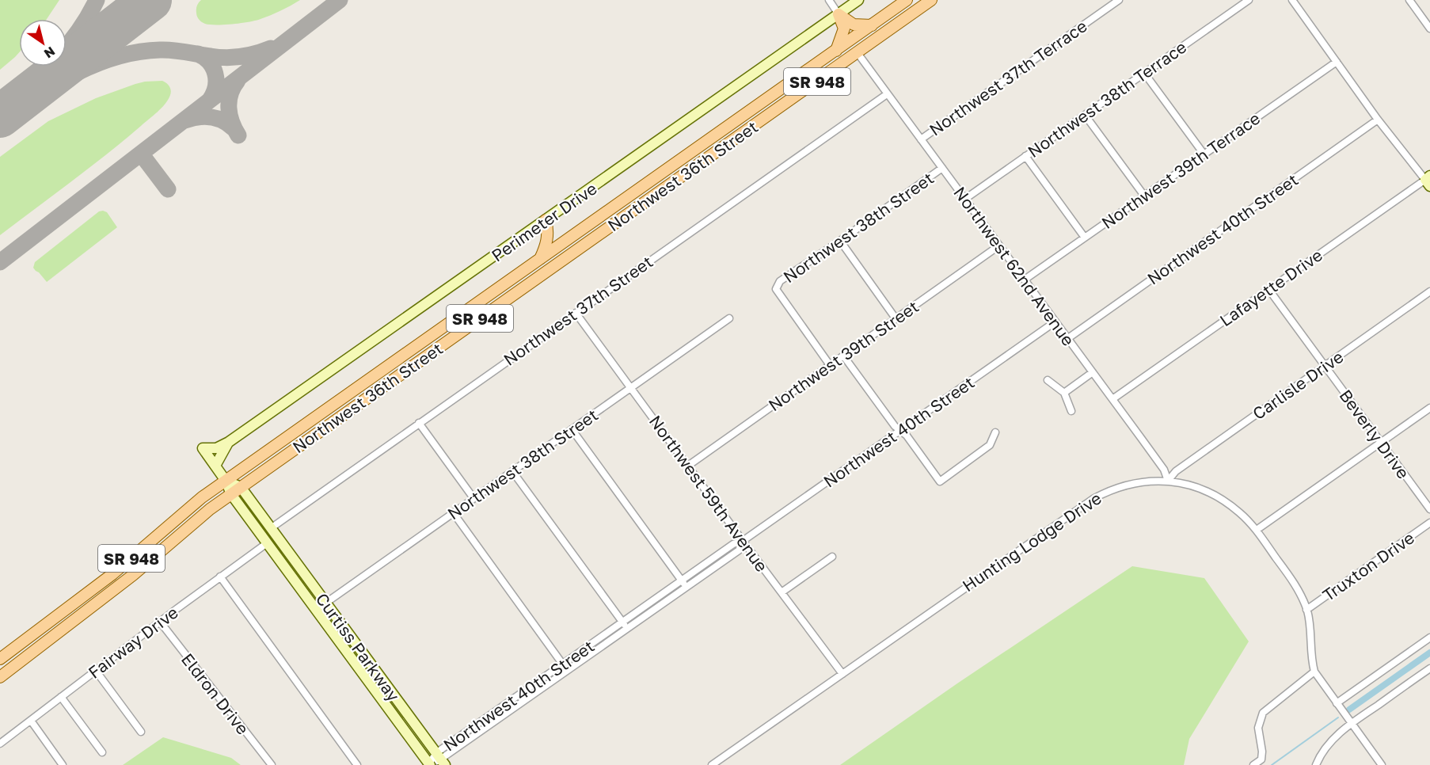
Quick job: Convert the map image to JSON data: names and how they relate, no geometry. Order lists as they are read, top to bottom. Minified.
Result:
{"streets":{"main road":["SR 948","Northwest 36th Street"],"street":["Northwest 37th Terrace","Northwest 38th Terrace","Northwest 39th Terrace","Perimeter Drive","Northwest 38th Street","Northwest 40th Street","Northwest 62nd Avenue","Lafayette Drive","Northwest 37th Street","Northwest 39th Street","Carlisle Drive","Beverly Drive","Northwest 59th Avenue","Hunting Lodge Drive","Truxton Drive","Fairway Drive","Curtiss Parkway","Eldron Drive"]},"crossings":[["Northwest 37th Terrace","Northwest 62nd Avenue"],["Northwest 38th Terrace","Northwest 62nd Avenue"],["Northwest 39th Terrace","Northwest 62nd Avenue"],["Northwest 36th Street","Northwest 62nd Avenue"],["Northwest 36th Street","Curtiss Parkway"],["Perimeter Drive","Curtiss Parkway"],["Northwest 38th Street","Northwest 62nd Avenue"],["Northwest 38th Street","Northwest 39th Street"],["Northwest 38th Street","Northwest 59th Avenue"],["Northwest 38th Street","Curtiss Parkway"],["Northwest 40th Street","Northwest 62nd Avenue"],["Northwest 40th Street","Northwest 59th Avenue"],["Northwest 40th Street","Curtiss Parkway"],["Northwest 62nd Avenue","Lafayette Drive"],["Northwest 62nd Avenue","Northwest 37th Street"],["Northwest 62nd Avenue","Northwest 39th Street"],["Northwest 62nd Avenue","Carlisle Drive"],["Northwest 62nd Avenue","Hunting Lodge Drive"],["Lafayette Drive","Beverly Drive"],["Northwest 37th Street","Northwest 59th Avenue"],["Northwest 37th Street","Curtiss Parkway"],["Northwest 39th Street","Northwest 59th Avenue"],["Carlisle Drive","Beverly Drive"],["Carlisle Drive","Hunting Lodge Drive"],["Northwest 59th Avenue","Hunting Lodge Drive"],["Hunting Lodge Drive","Truxton Drive"],["Fairway Drive","Curtiss Parkway"],["Fairway Drive","Eldron Drive"]],"north":"bottom right"}
